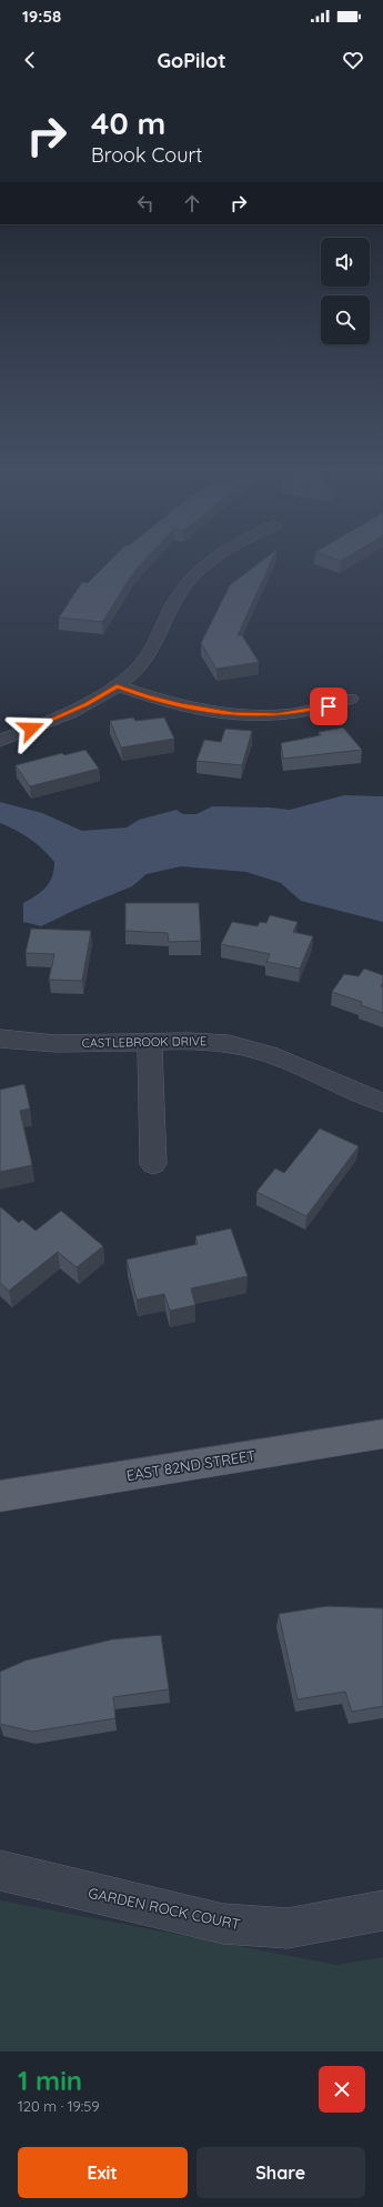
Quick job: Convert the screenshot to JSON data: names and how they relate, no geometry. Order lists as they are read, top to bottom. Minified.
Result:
{"streets":{"main road":["EAST 82ND STREET"],"street":["CASTLEBROOK DRIVE","GARDEN ROCK COURT"]},"page":{"status":"19:58","header":"GoPilot","turn":["40 m","Brook Court"],"heading":["1 min","120 m · 19:59"],"buttons":["Exit","Share"]}}
